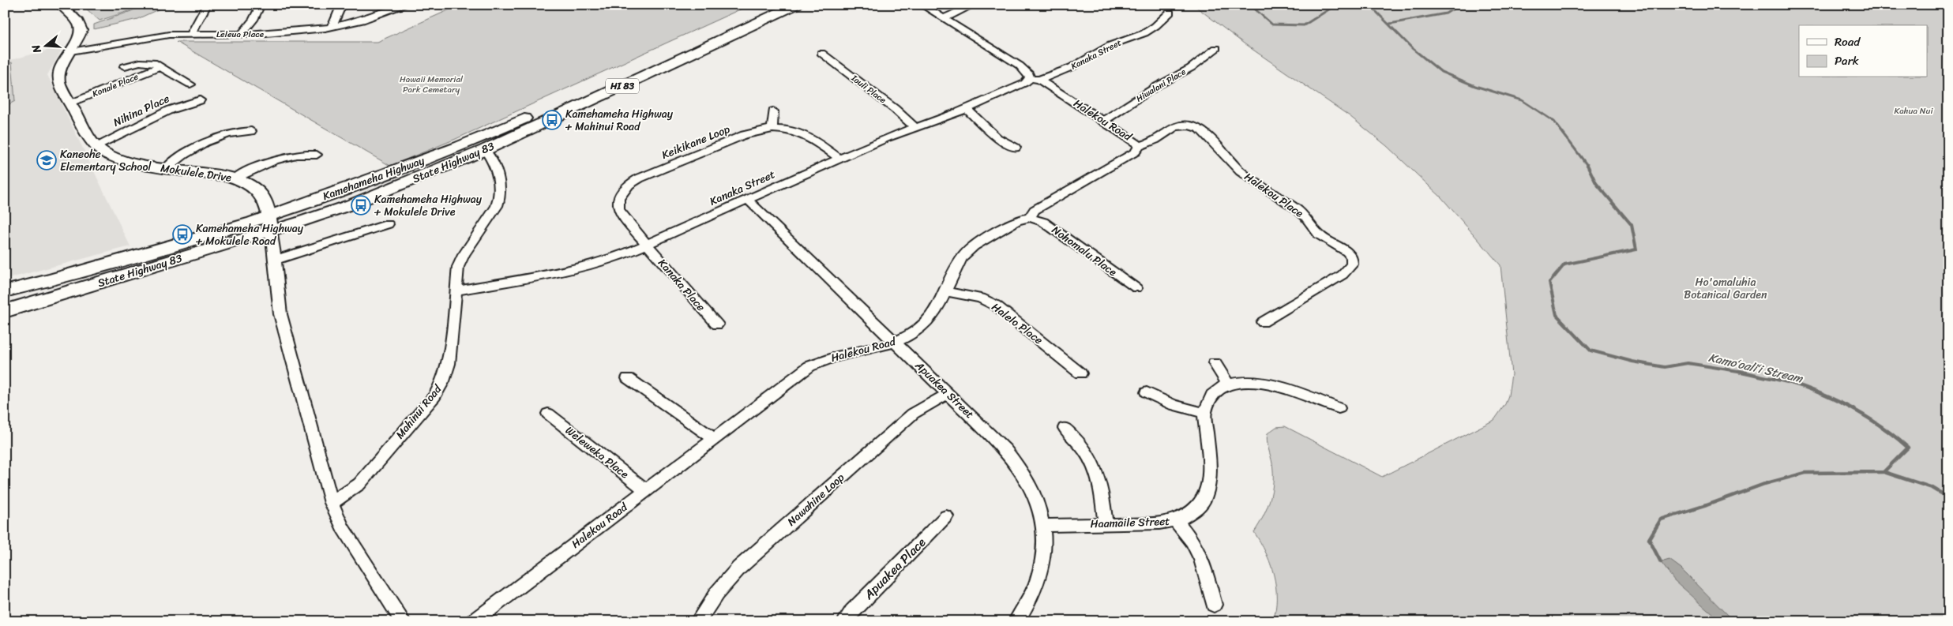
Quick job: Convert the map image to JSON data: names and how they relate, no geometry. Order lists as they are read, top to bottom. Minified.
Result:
{"streets":{"main road":["HI 83","State Highway 83"],"street":["Leleua Place","Kanaka Street","Konale Place","Hiwalani Place","Iouli Place","Nihina Place","Halekou Road","Keikikane Loop","Mokulele Drive","Halekou Place","Nohomalu Place","Kanaka Place","Halelo Place","Apuakea Street","Mahinui Road","Weleweka Place","Nawahine Loop","Haamaile Street","Apuakea Place"]},"crossings":[["Leleua Place","Mokulele Drive"],["Kanaka Street","Iouli Place"],["Kanaka Street","Halekou Road"],["Kanaka Street","Keikikane Loop"],["Kanaka Street","Kanaka Place"],["Kanaka Street","Apuakea Street"],["Kanaka Street","Mahinui Road"],["Konale Place","Mokulele Drive"],["Hiwalani Place","Halekou Road"],["HI 83","State Highway 83"],["HI 83","Mokulele Drive"],["HI 83","Mahinui Road"],["Nihina Place","Mokulele Drive"],["Halekou Road","Halekou Place"],["Halekou Road","Nohomalu Place"],["Halekou Road","Halelo Place"],["Halekou Road","Apuakea Street"],["Halekou Road","Weleweka Place"],["Keikikane Loop","Kanaka Place"],["State Highway 83","Mokulele Drive"],["State Highway 83","Mahinui Road"],["Mokulele Drive","Mahinui Road"],["Apuakea Street","Nawahine Loop"],["Apuakea Street","Haamaile Street"]],"water":["Kamoʻoaliʻi Stream"],"parks":["Hawaii Memorial Park Cemetary","Kahua Nui","Ho'omaluhia Botanical Garden"],"places":{"bus stop":["Kamehameha Highway + Mahinui Road","Kamehameha Highway + Mokulele Drive","Kamehameha Highway + Mokulele Road"],"school or university":["Kaneohe Elementary School"]},"legend":["Road","Park"],"north":"left"}
